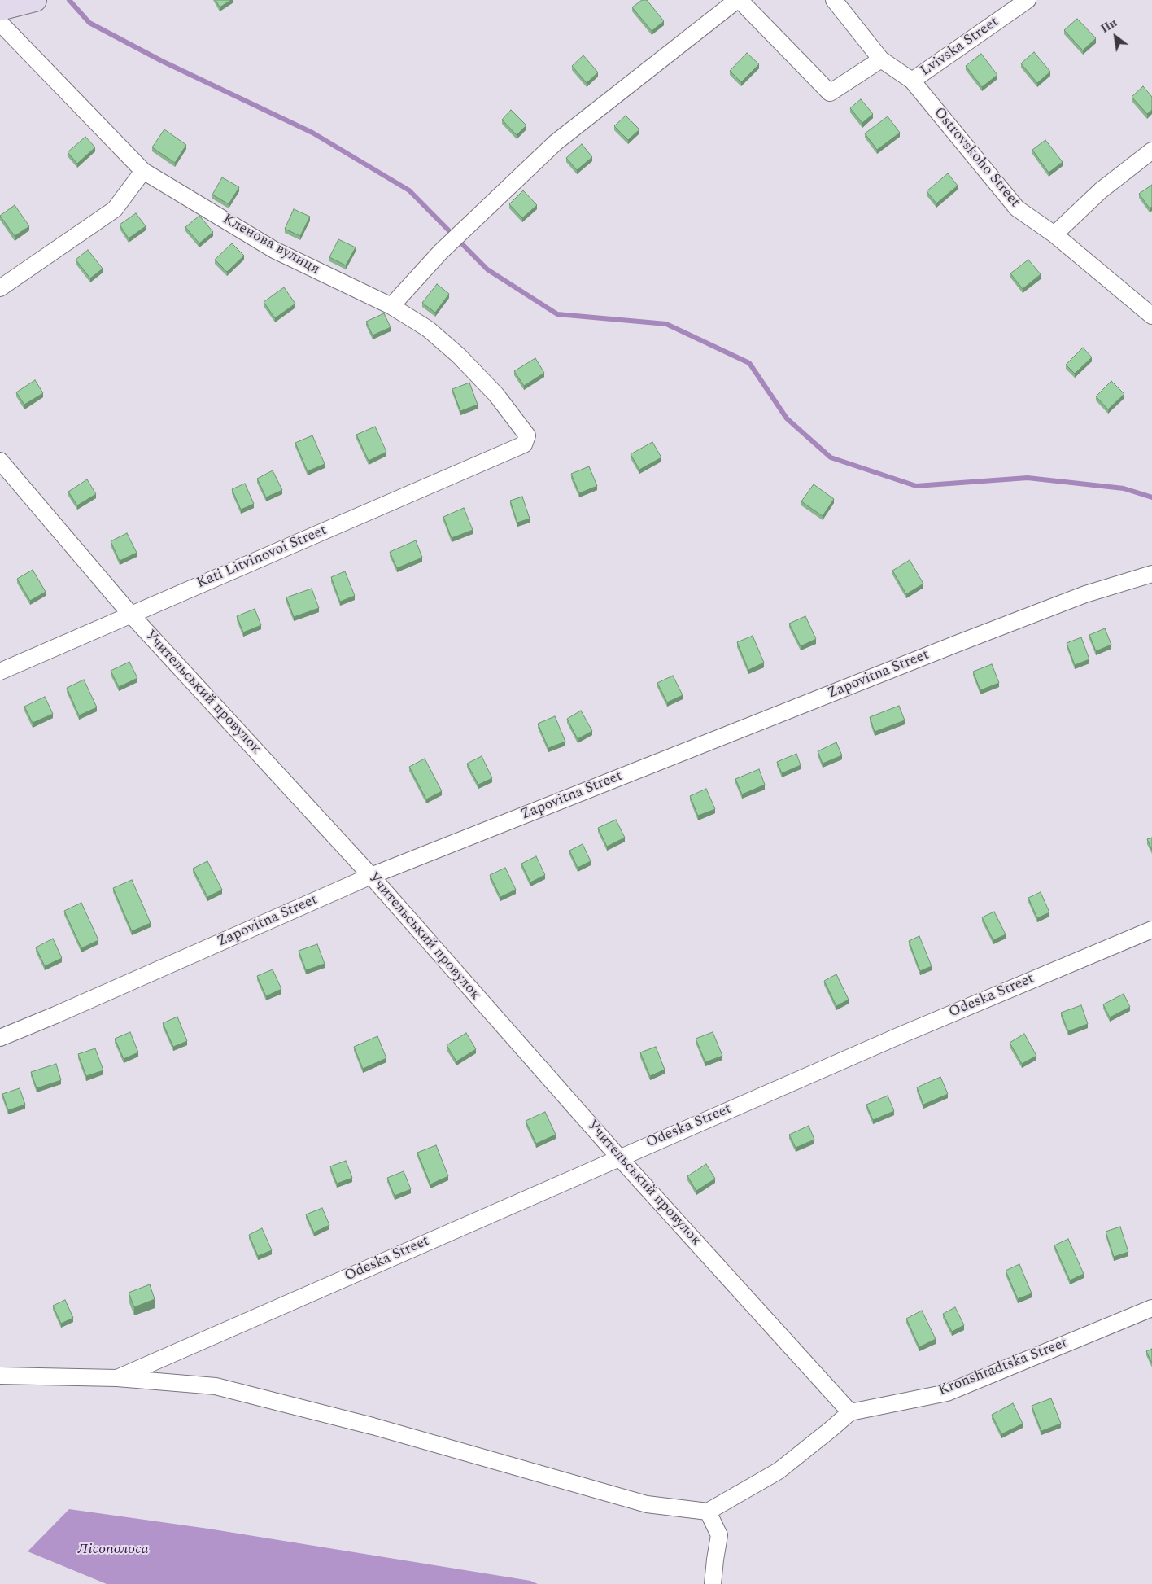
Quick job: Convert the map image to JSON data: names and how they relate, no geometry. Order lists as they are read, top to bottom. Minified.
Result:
{"streets":{"street":["Lvivska Street","Ostrovskoho Street","Кленова вулиця","Kati Litvinovoi Street","Zapovitna Street","Учительський провулок","Odeska Street","Kronshtadtska Street"]},"crossings":[["Lvivska Street","Ostrovskoho Street"],["Кленова вулиця","Kati Litvinovoi Street"],["Kati Litvinovoi Street","Учительський провулок"],["Zapovitna Street","Учительський провулок"],["Учительський провулок","Odeska Street"],["Учительський провулок","Kronshtadtska Street"]],"parks":["Лісополоса"],"north":"top left"}
